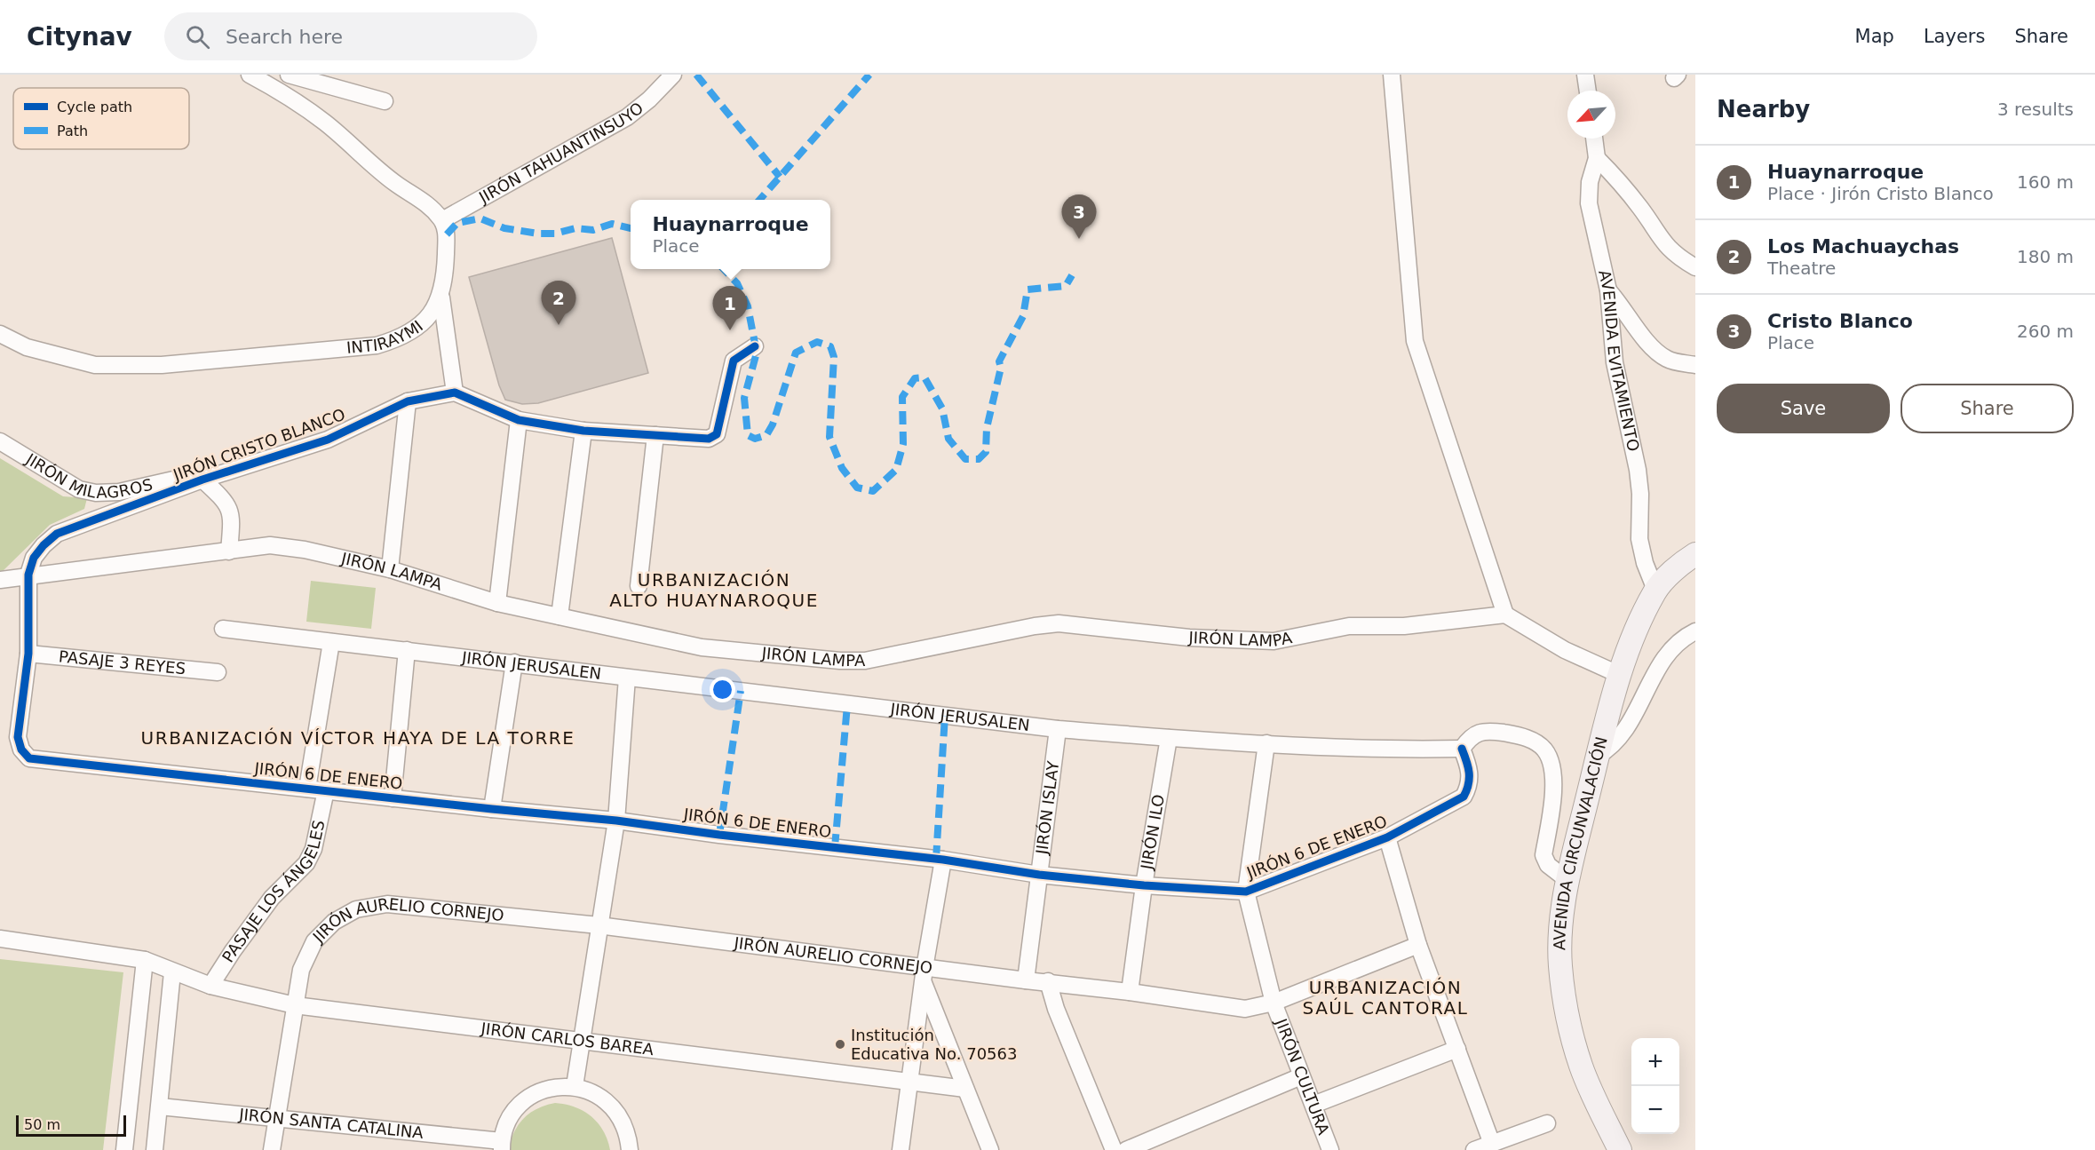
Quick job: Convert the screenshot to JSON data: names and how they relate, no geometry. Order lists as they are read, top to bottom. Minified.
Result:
{"streets":{"main road":["AVENIDA CIRCUNVALACIÓN"],"street":["JIRÓN TAHUANTINSUYO","INTIRAYMI","AVENIDA EVITAMIENTO","JIRÓN CRISTO BLANCO","JIRÓN MILAGROS","JIRÓN LAMPA","PASAJE 3 REYES","JIRÓN JERUSALEN","JIRÓN 6 DE ENERO","JIRÓN ISLAY","JIRÓN ILO","PASAJE LOS ÁNGELES","JIRÓN AURELIO CORNEJO","JIRÓN CARLOS BAREA","JIRÓN CULTURA","JIRÓN SANTA CATALINA"]},"crossings":[["AVENIDA EVITAMIENTO","AVENIDA CIRCUNVALACIÓN"],["JIRÓN CRISTO BLANCO","JIRÓN MILAGROS"],["JIRÓN CRISTO BLANCO","JIRÓN LAMPA"],["PASAJE 3 REYES","JIRÓN 6 DE ENERO"],["JIRÓN JERUSALEN","JIRÓN 6 DE ENERO"],["JIRÓN JERUSALEN","JIRÓN ISLAY"],["JIRÓN JERUSALEN","JIRÓN ILO"],["JIRÓN JERUSALEN","PASAJE LOS ÁNGELES"],["JIRÓN 6 DE ENERO","JIRÓN ISLAY"],["JIRÓN 6 DE ENERO","JIRÓN ILO"],["JIRÓN 6 DE ENERO","PASAJE LOS ÁNGELES"],["JIRÓN 6 DE ENERO","JIRÓN CULTURA"],["JIRÓN ISLAY","JIRÓN AURELIO CORNEJO"],["JIRÓN ILO","JIRÓN AURELIO CORNEJO"],["PASAJE LOS ÁNGELES","JIRÓN CARLOS BAREA"],["JIRÓN AURELIO CORNEJO","JIRÓN CARLOS BAREA"],["JIRÓN AURELIO CORNEJO","JIRÓN CULTURA"],["JIRÓN AURELIO CORNEJO","JIRÓN SANTA CATALINA"]],"districts":["URBANIZACIÓN ALTO HUAYNAROQUE","URBANIZACIÓN VÍCTOR HAYA DE LA TORRE","URBANIZACIÓN SAÚL CANTORAL"],"places":["Institución Educativa No. 70563"],"legend":["Cycle path","Path"],"scale_bar":"50 m","north":"bottom left","page":{"header":"Citynav","search":"Search here","nav":["Map","Layers","Share"],"heading":["Nearby","3 results"],"list":[{"mark":"1","name":"Huaynarroque","note":"Place · Jirón Cristo Blanco","value":"160 m"},{"mark":"2","name":"Los Machuaychas","note":"Theatre","value":"180 m"},{"mark":"3","name":"Cristo Blanco","note":"Place","value":"260 m"}],"pins":["3","2","1"],"popup":["Huaynarroque","Place"],"buttons":["Save","Share"],"map_buttons":["+","−"],"scale":"50 m"}}
